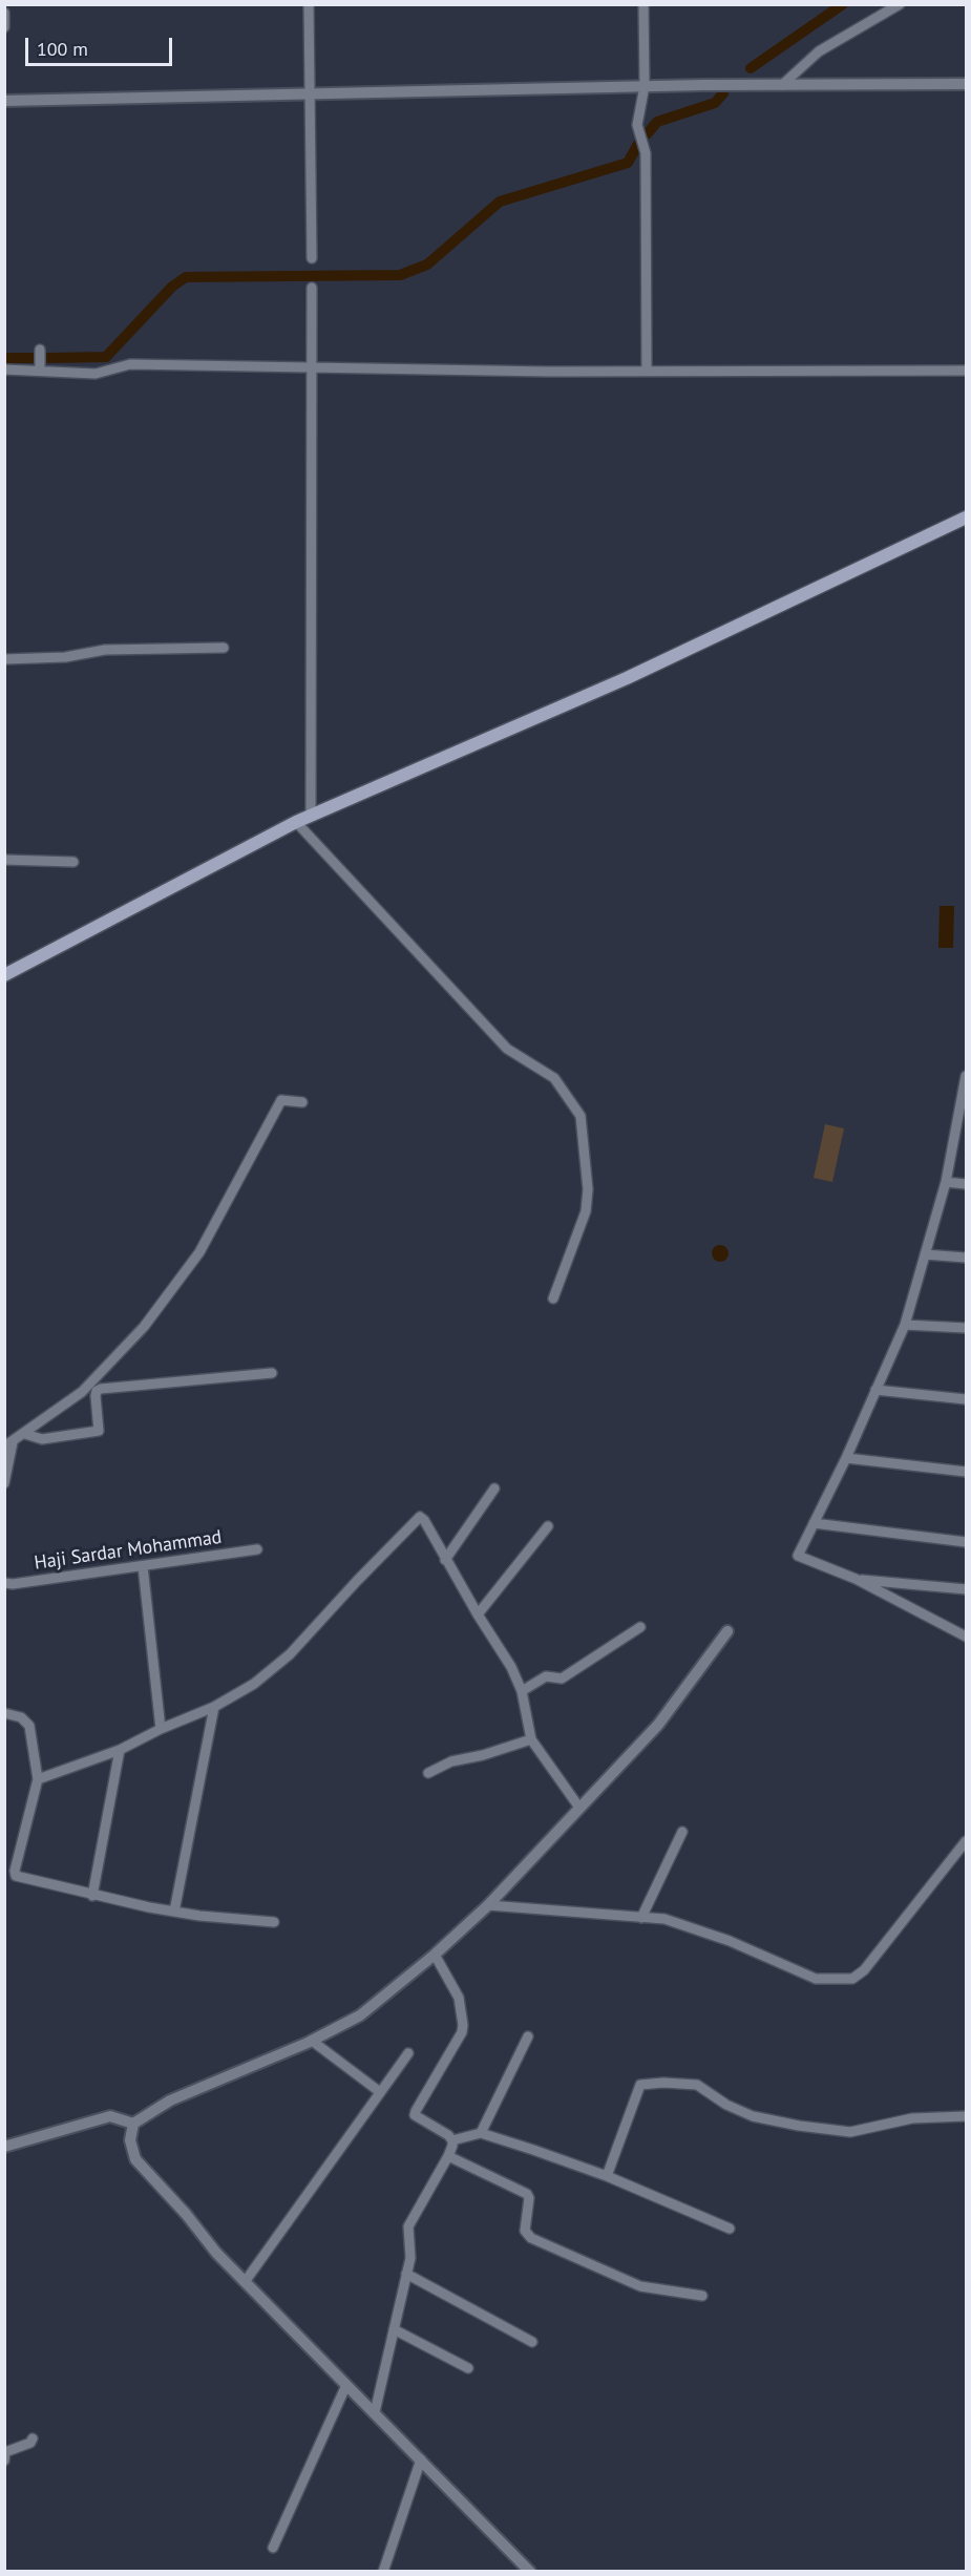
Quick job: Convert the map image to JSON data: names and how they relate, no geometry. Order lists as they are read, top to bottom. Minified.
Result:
{"streets":{"street":["Haji Sardar Mohammad"]},"scale_bar":"100 m"}
